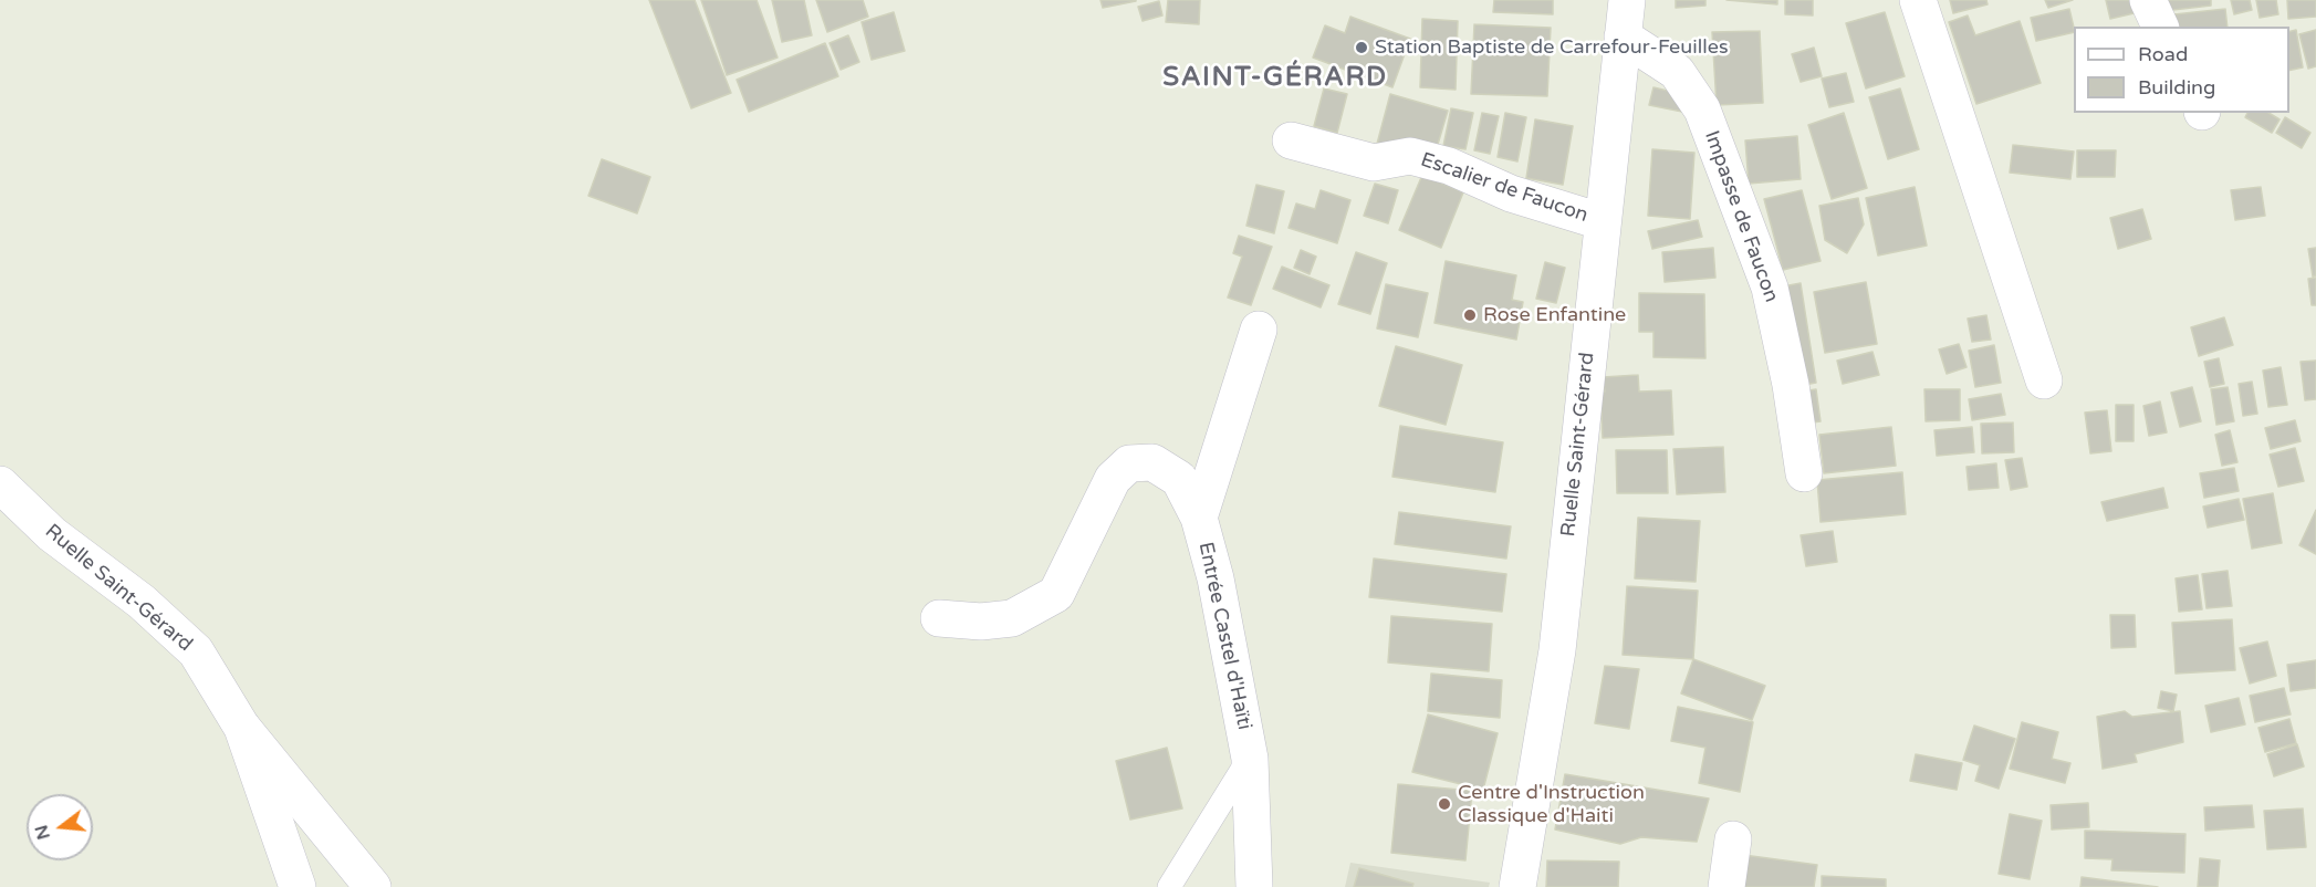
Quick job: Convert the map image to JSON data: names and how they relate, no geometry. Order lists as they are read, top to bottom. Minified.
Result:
{"streets":{"street":["Escalier de Faucon","Impasse de Faucon","Ruelle Saint-Gérard","Entrée Castel d'Haïti"]},"crossings":[["Escalier de Faucon","Ruelle Saint-Gérard"],["Impasse de Faucon","Ruelle Saint-Gérard"]],"districts":["SAINT-GÉRARD"],"places":["Station Baptiste de Carrefour-Feuilles","Rose Enfantine","Centre d'Instruction Classique d'Haiti"],"legend":["Road","Building"],"north":"left"}
